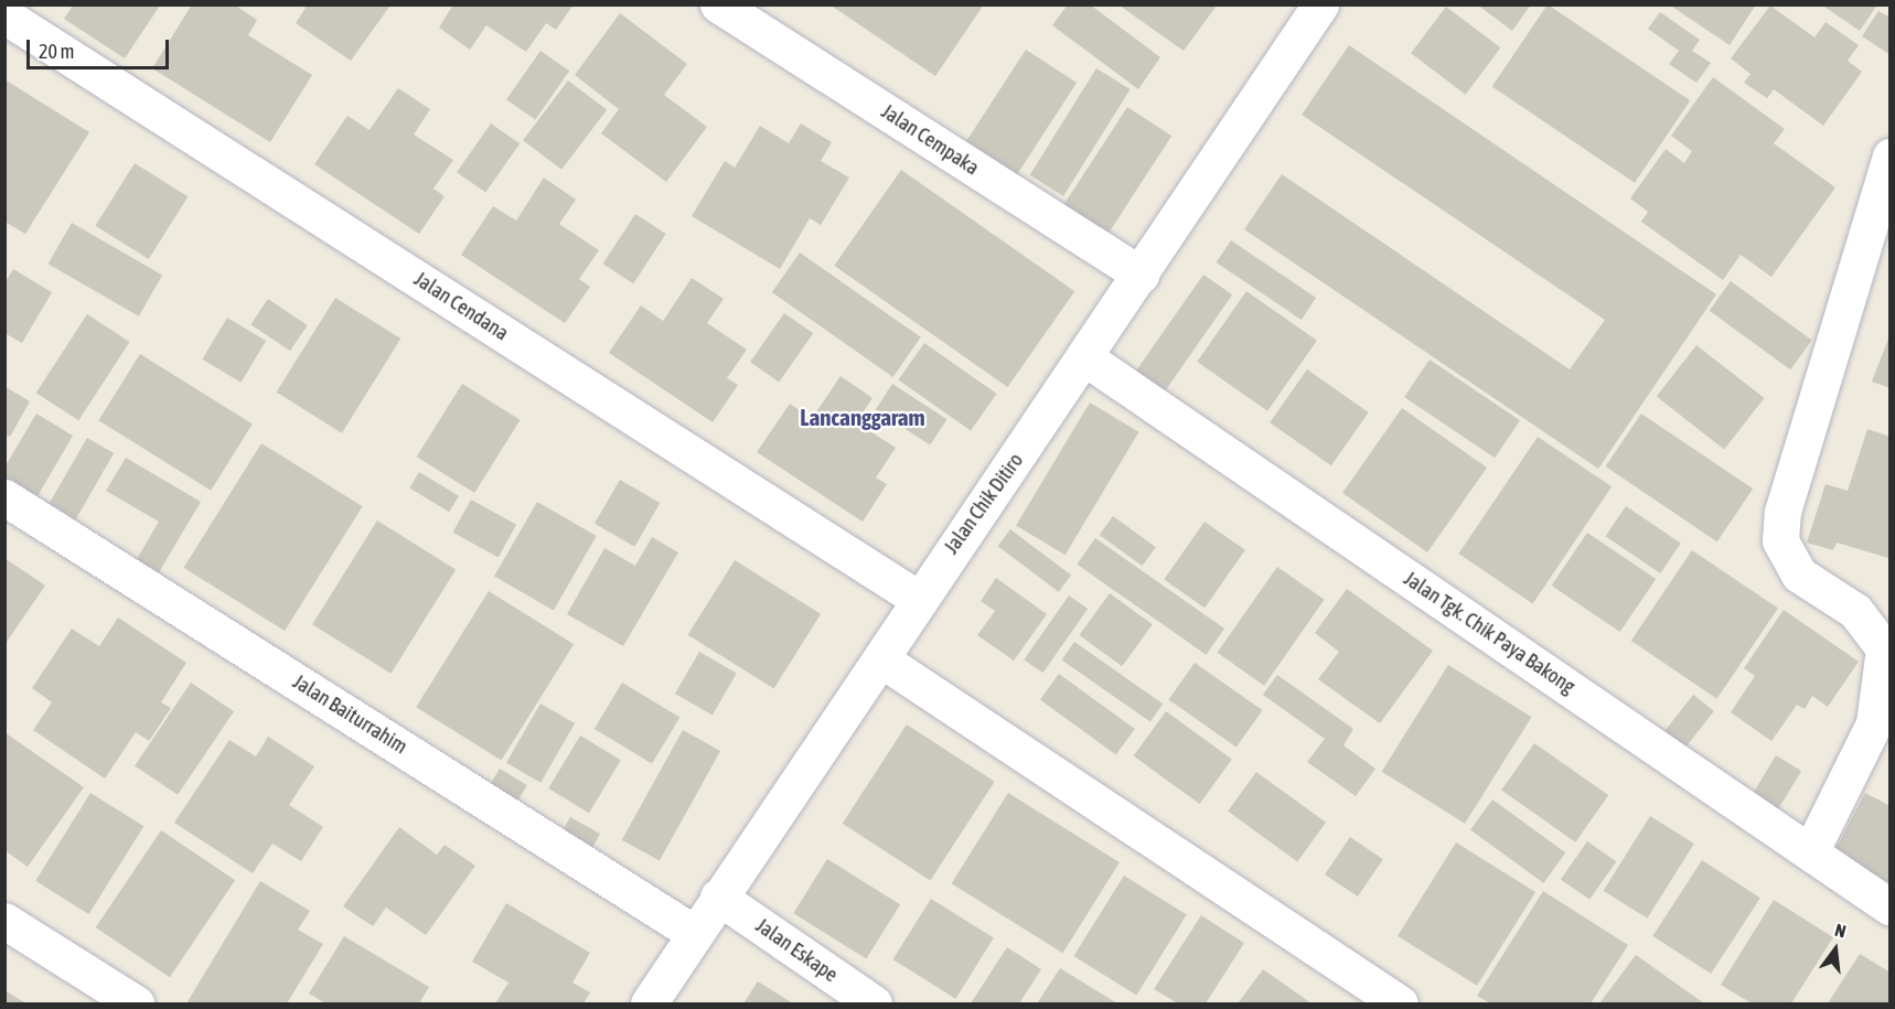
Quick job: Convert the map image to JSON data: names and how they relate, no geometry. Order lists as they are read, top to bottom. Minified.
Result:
{"streets":{"street":["Jalan Cempaka","Jalan Cendana","Jalan Chik Ditiro","Jalan Tgk. Chik Paya Bakong","Jalan Baiturrahim","Jalan Eskape"]},"crossings":[["Jalan Cempaka","Jalan Chik Ditiro"],["Jalan Cendana","Jalan Chik Ditiro"],["Jalan Chik Ditiro","Jalan Tgk. Chik Paya Bakong"],["Jalan Chik Ditiro","Jalan Baiturrahim"],["Jalan Chik Ditiro","Jalan Eskape"]],"districts":["Lancanggaram"],"scale_bar":"20 m","north":"top"}
